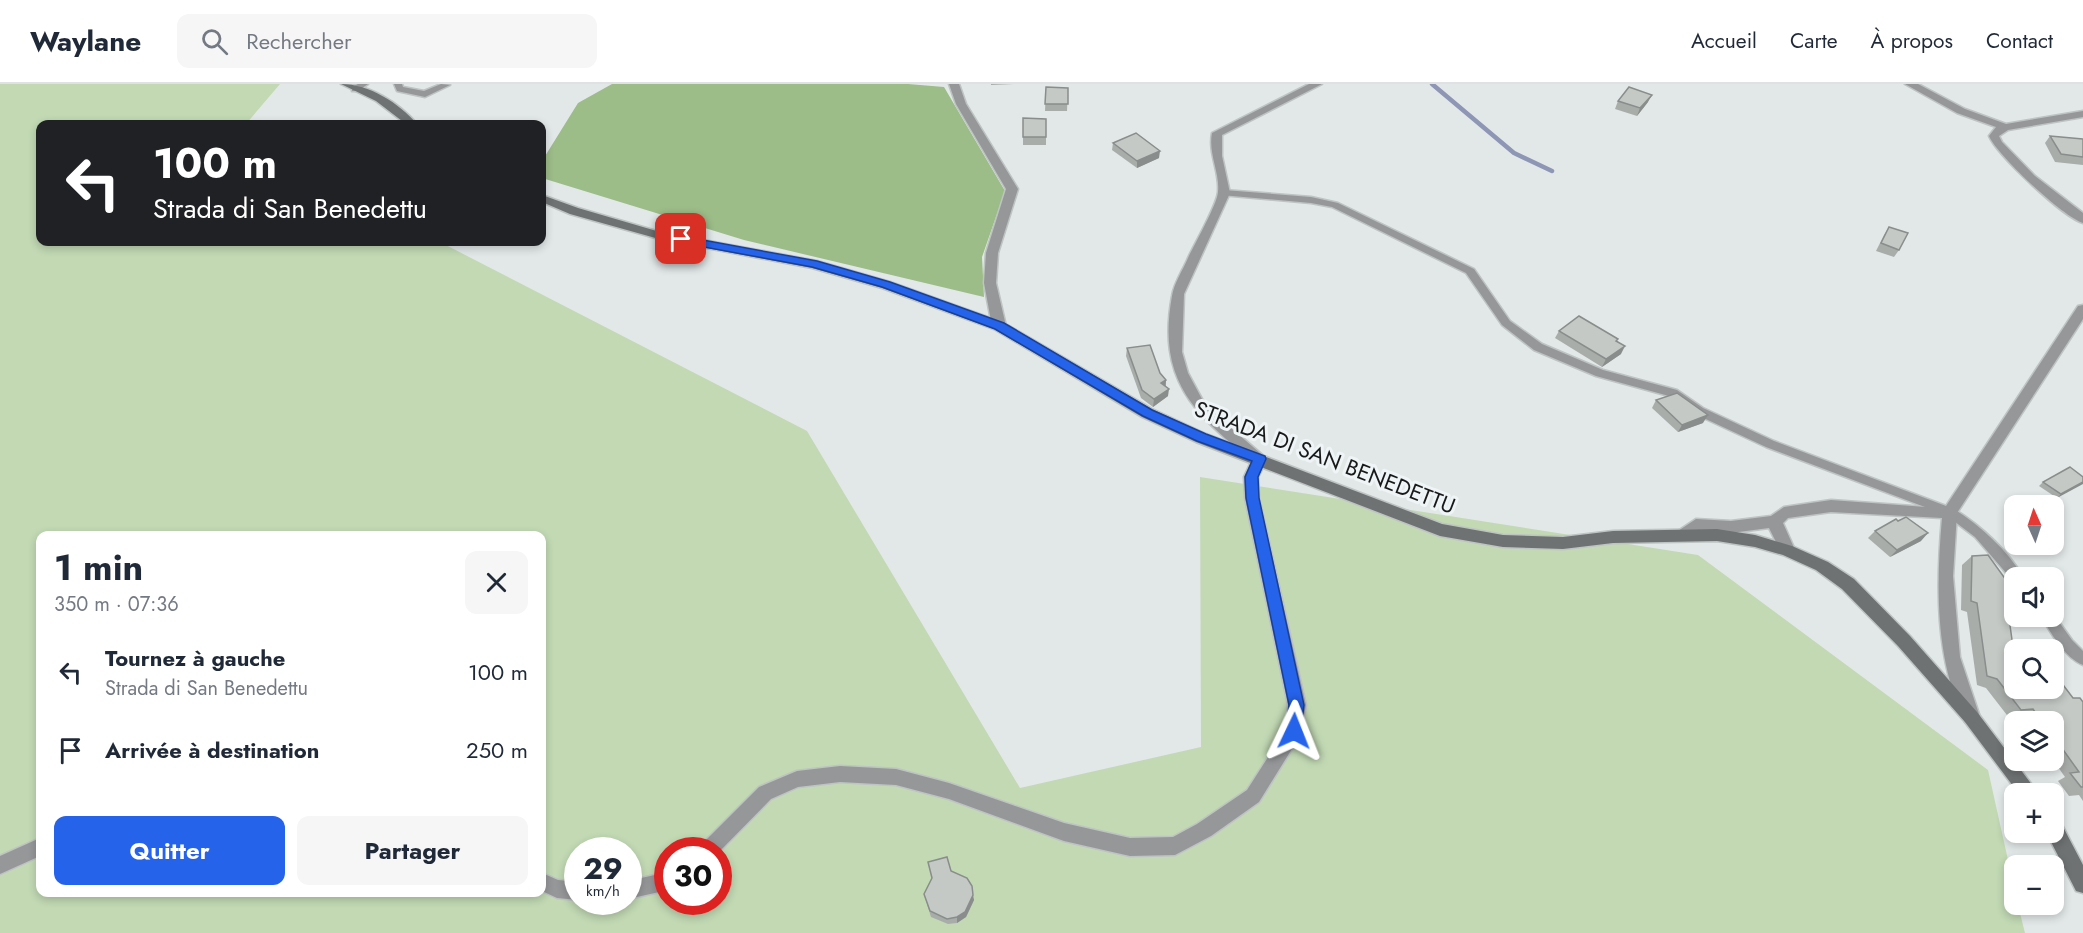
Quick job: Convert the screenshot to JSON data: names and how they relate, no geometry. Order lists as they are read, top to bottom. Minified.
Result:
{"streets":{"street":["STRADA DI SAN BENEDETTU"]},"north":"top","page":{"header":"Waylane","search":"Rechercher","nav":["Accueil","Carte","À propos","Contact"],"turn":["100 m","Strada di San Benedettu"],"map_buttons":["+","−"],"heading":["1 min","350 m · 07:36"],"list":[{"name":"Tournez à gauche","note":"Strada di San Benedettu","value":"100 m"},{"name":"Arrivée à destination","value":"250 m"}],"buttons":["Quitter","Partager"],"speed":"29 km/h","limit":"30"}}
